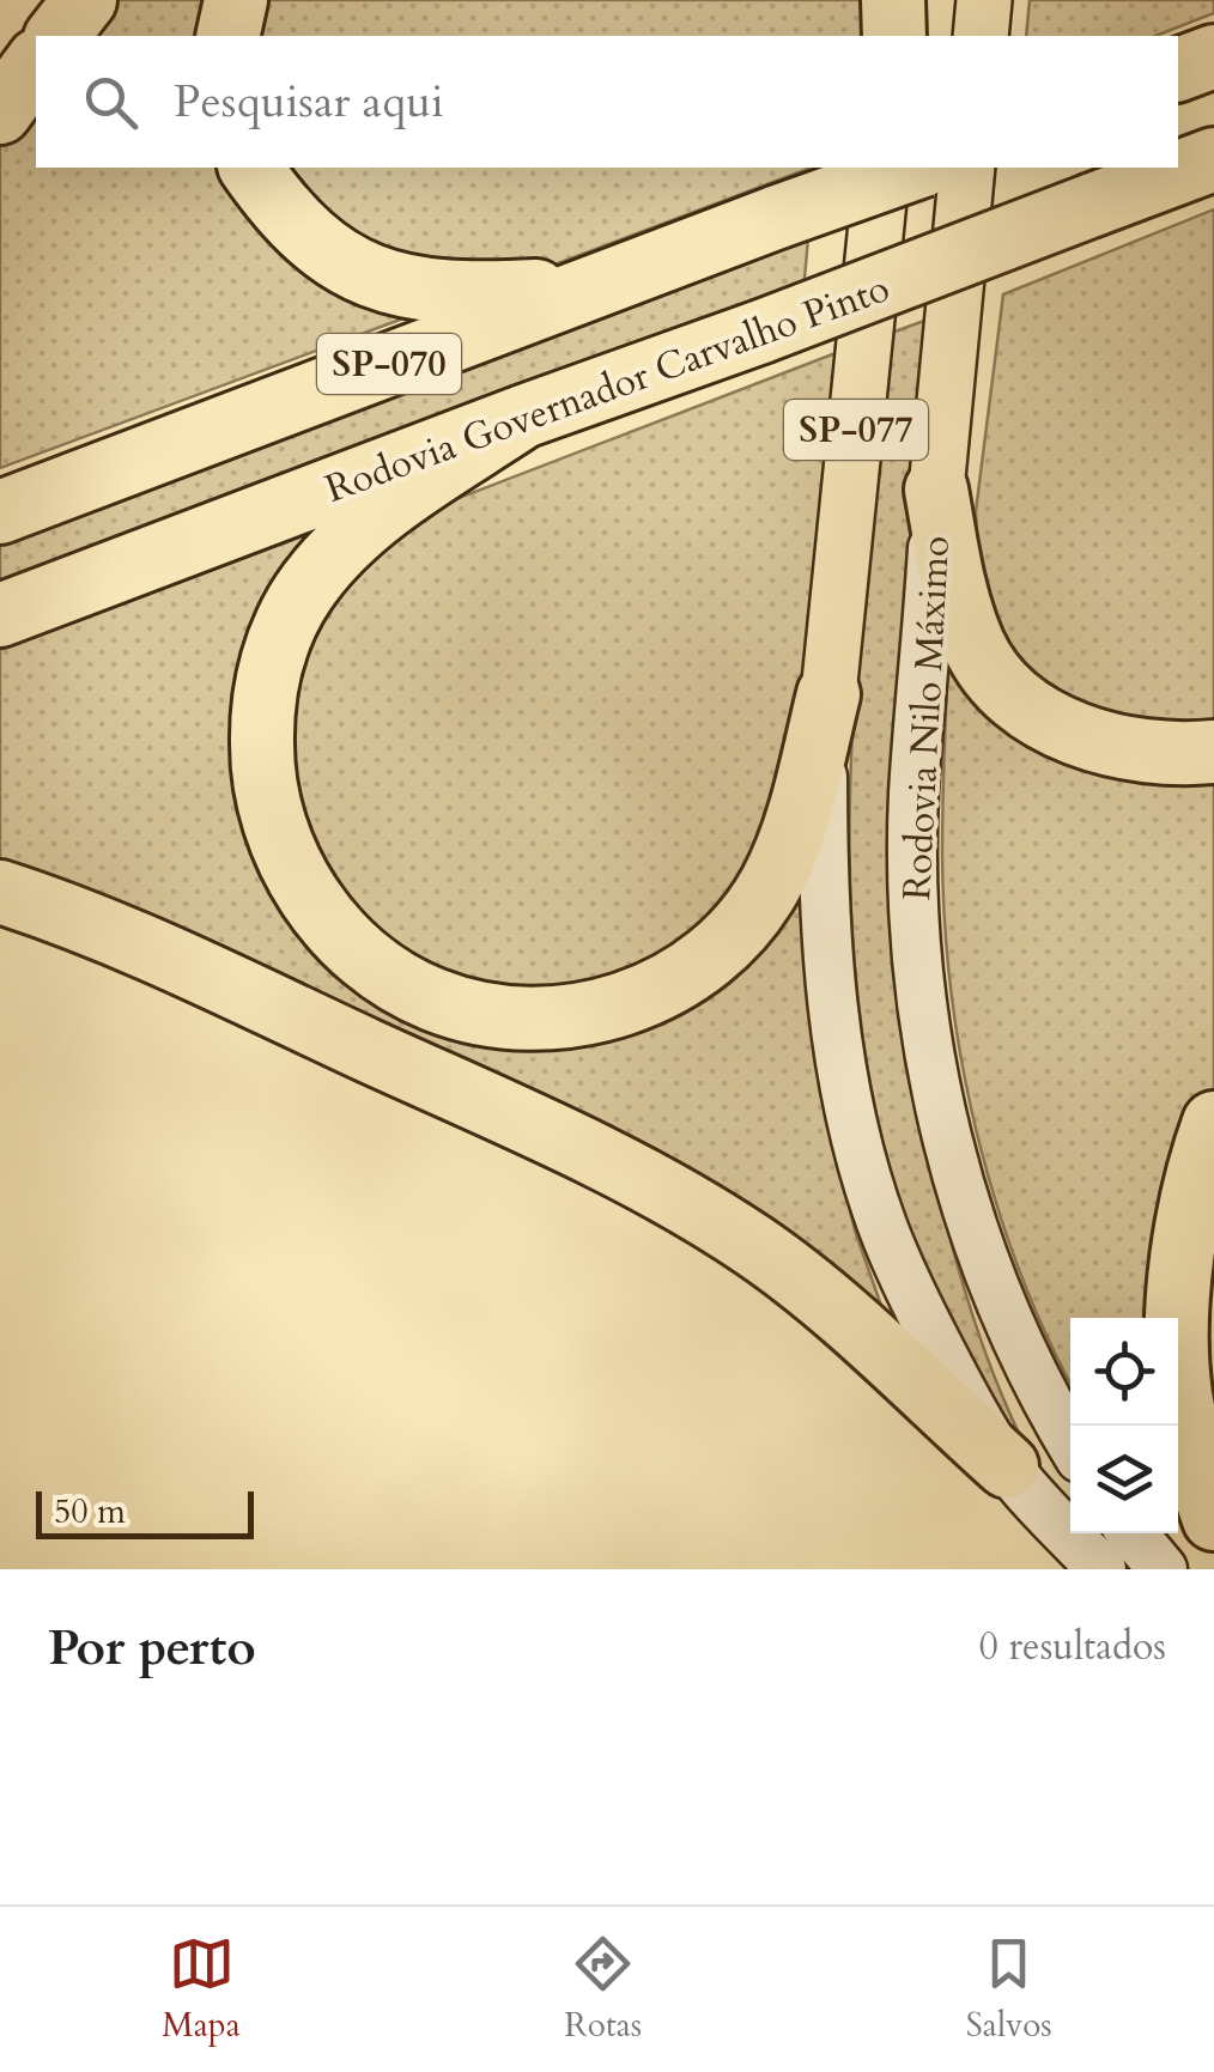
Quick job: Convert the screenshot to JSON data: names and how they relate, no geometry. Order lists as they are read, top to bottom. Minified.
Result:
{"streets":{"highway":["SP-070","Rodovia Governador Carvalho Pinto"],"main road":["SP-077","Rodovia Nilo Máximo"]},"scale_bar":"50 m","page":{"search":"Pesquisar aqui","scale":"50 m","heading":["Por perto","0 resultados"],"nav":["Mapa","Rotas","Salvos"]}}
